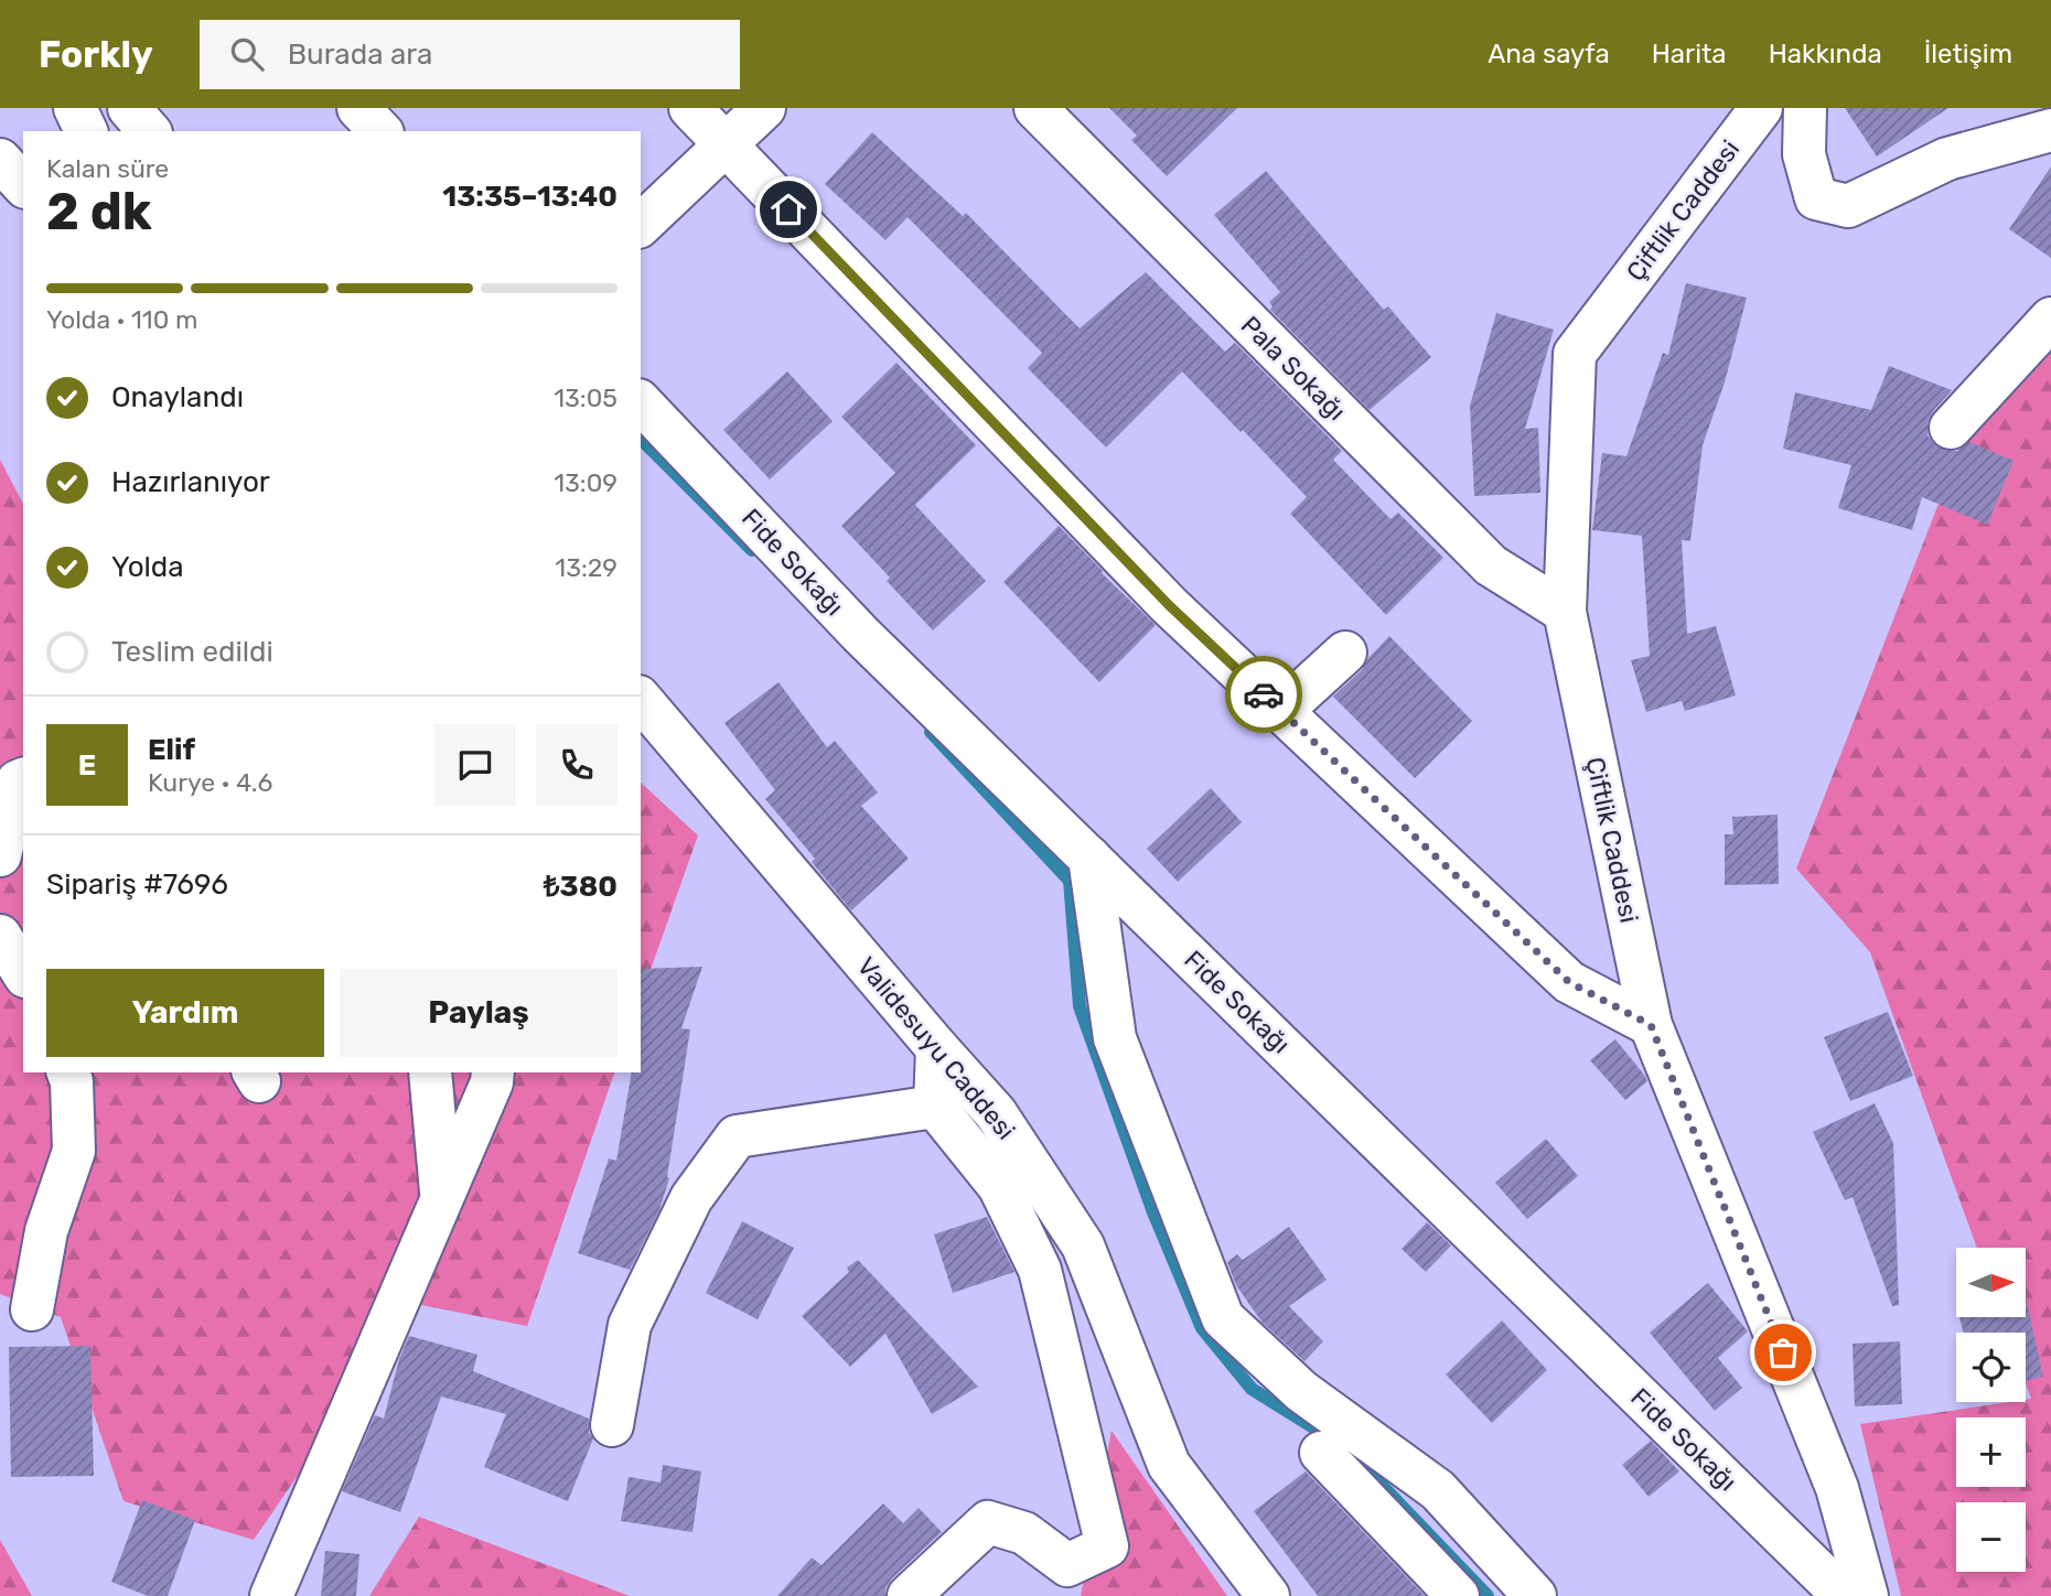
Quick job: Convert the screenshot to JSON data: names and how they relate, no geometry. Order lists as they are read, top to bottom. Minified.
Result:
{"streets":{"street":["Çiftlik Caddesi","Pala Sokağı","Fide Sokağı","Validesuyu Caddesi"]},"crossings":[["Çiftlik Caddesi","Pala Sokağı"]],"north":"right","page":{"header":"Forkly","search":"Burada ara","nav":["Ana sayfa","Harita","Hakkında","İletişim"],"heading":["2 dk","Kalan süre","13:35–13:40"],"panel":["Elif","Kurye · 4.6","Sipariş #7696","₺380"],"bar":"Yolda · 110 m","list":[["Onaylandı","13:05"],["Hazırlanıyor","13:09"],["Yolda","13:29"],"Teslim edildi"],"round":"E","buttons":["Yardım","Paylaş"],"map_buttons":["+","−"]}}
